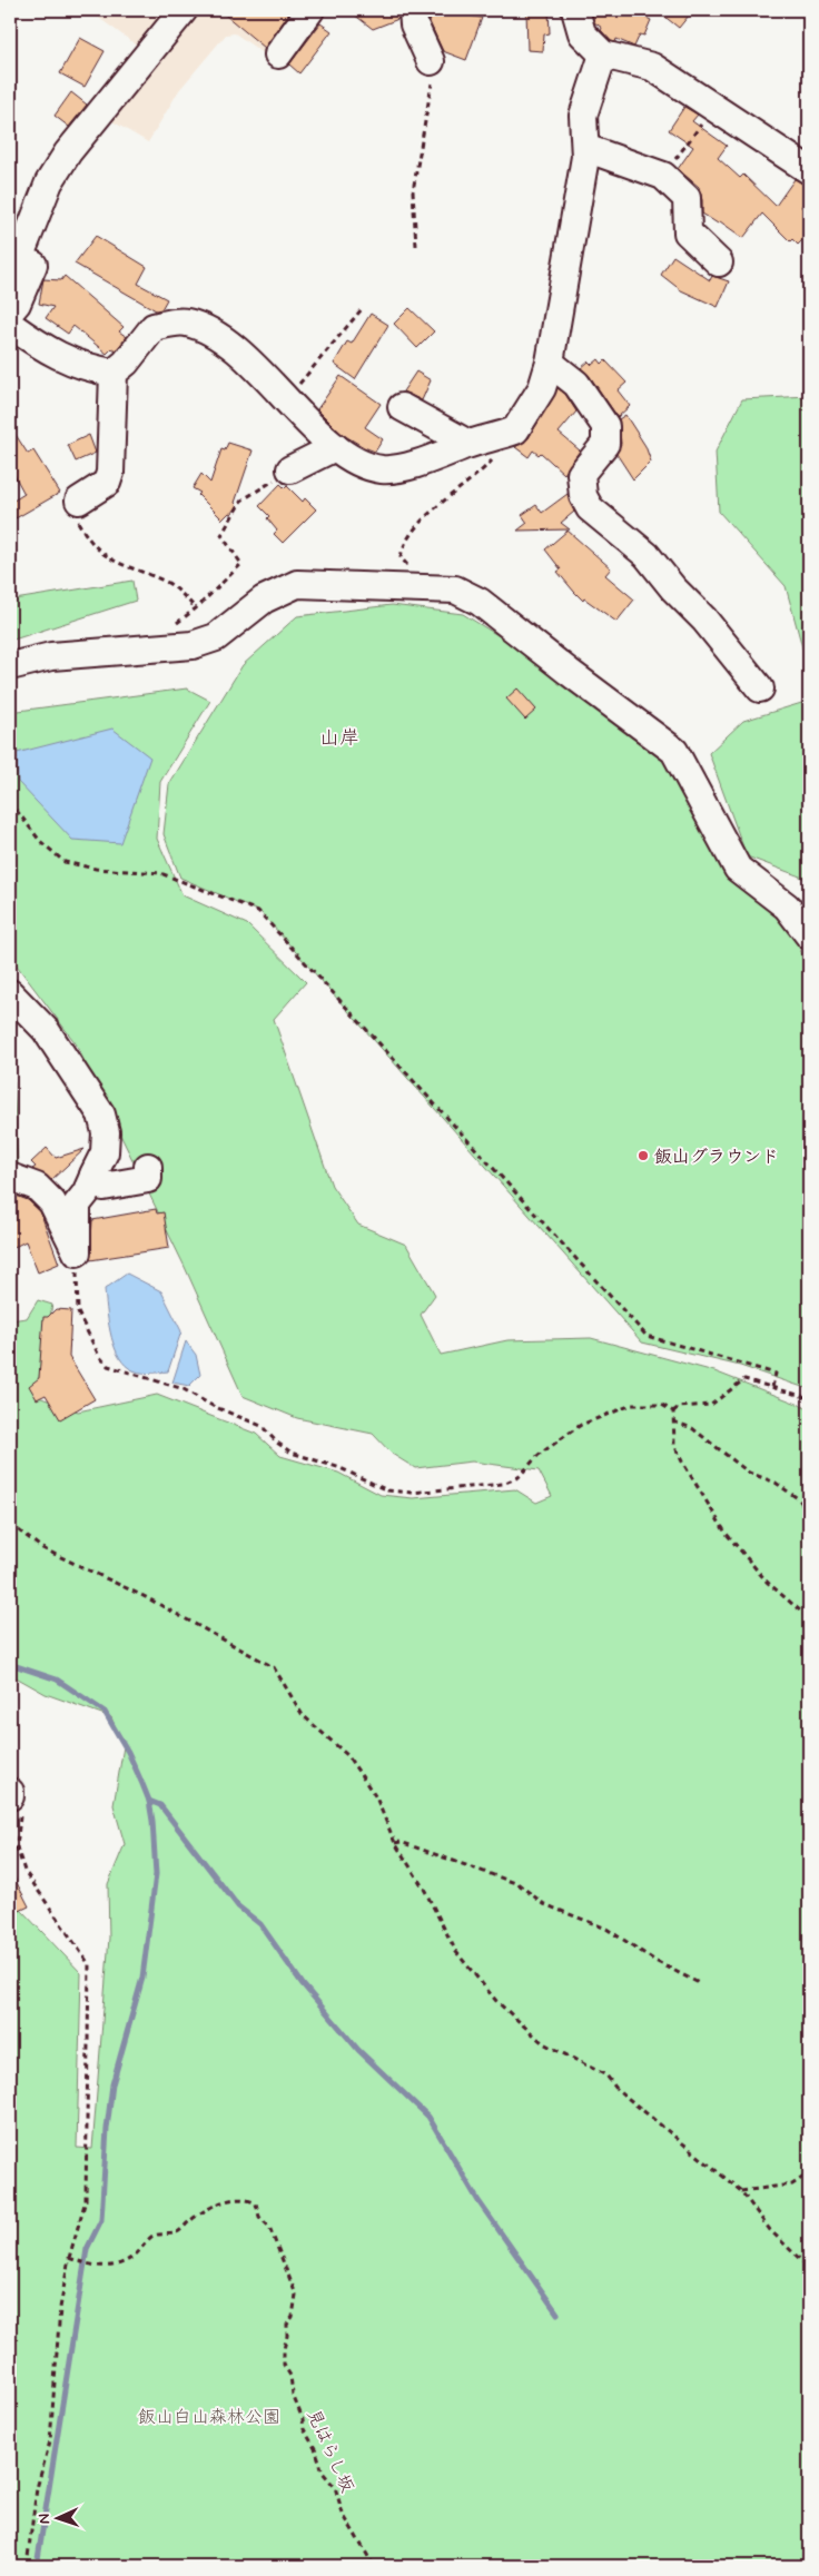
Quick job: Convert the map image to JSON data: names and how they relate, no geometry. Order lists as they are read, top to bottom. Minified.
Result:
{"streets":{"path":["見はらし坂"]},"districts":["山岸"],"parks":["飯山白山森林公園"],"places":["飯山グラウンド"],"north":"left"}
